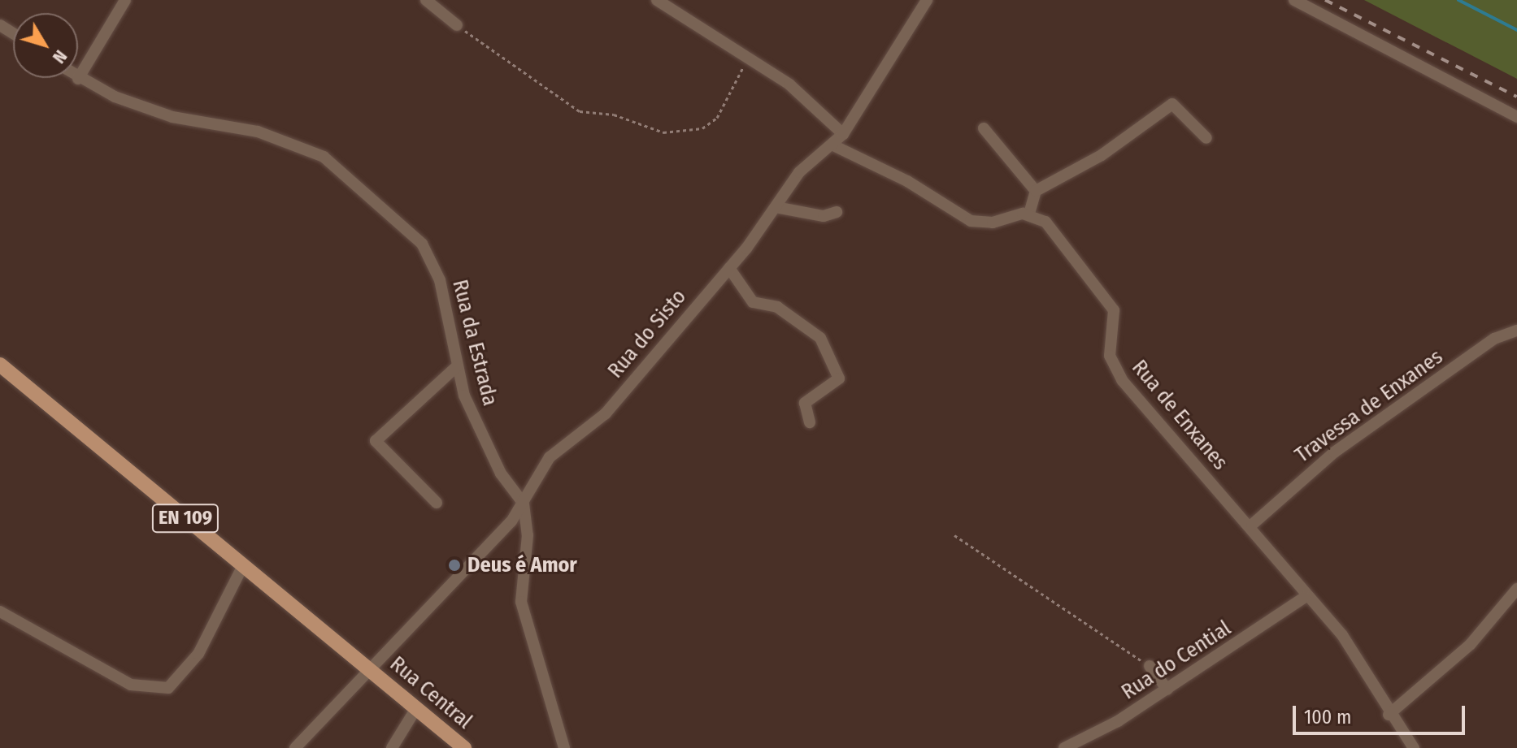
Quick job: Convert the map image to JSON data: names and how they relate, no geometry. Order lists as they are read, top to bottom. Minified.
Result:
{"streets":{"main road":["EN 109","Rua Central"],"street":["Rua do Sisto","Rua da Estrada","Travessa de Enxanes","Rua de Enxanes","Rua do Cential"]},"crossings":[["Rua do Sisto","Rua da Estrada"],["Rua do Sisto","EN 109"],["Rua do Sisto","Rua Central"],["Travessa de Enxanes","Rua de Enxanes"],["Rua de Enxanes","Rua do Cential"],["EN 109","Rua Central"]],"places":["Deus é Amor"],"scale_bar":"100 m","north":"bottom right"}
